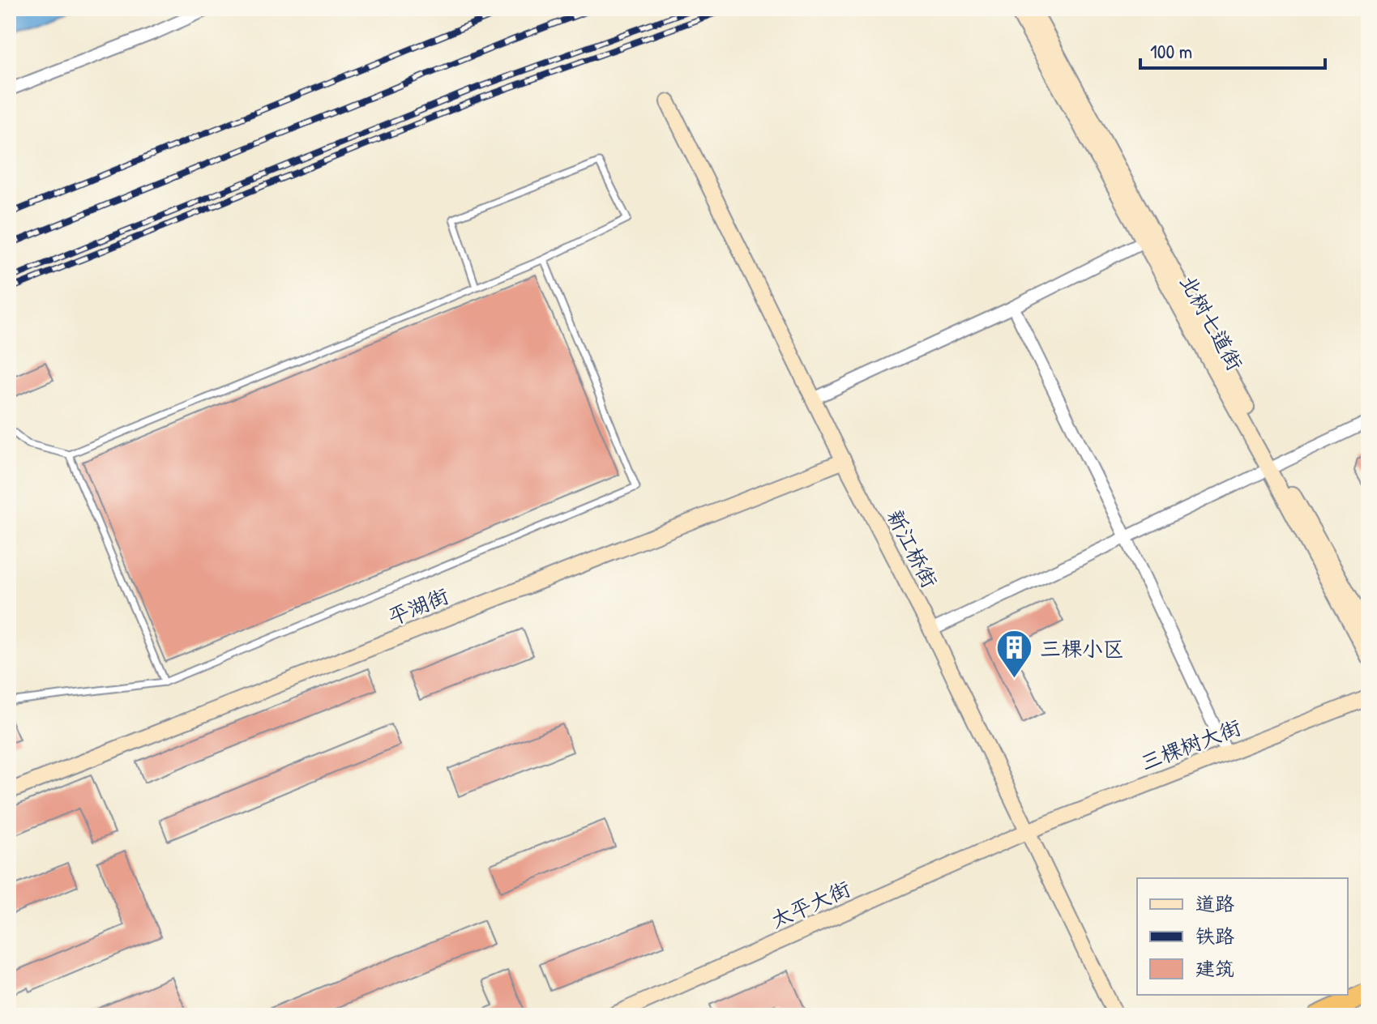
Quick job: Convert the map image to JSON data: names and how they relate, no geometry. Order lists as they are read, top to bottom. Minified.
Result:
{"streets":{"street":["北树七道街","新江桥街","平湖街","三棵树大街","太平大街"]},"crossings":[["新江桥街","平湖街"],["新江桥街","三棵树大街"],["新江桥街","太平大街"],["三棵树大街","太平大街"]],"places":{"building":["三棵小区"]},"legend":["道路","铁路","建筑"],"scale_bar":"100 m"}
